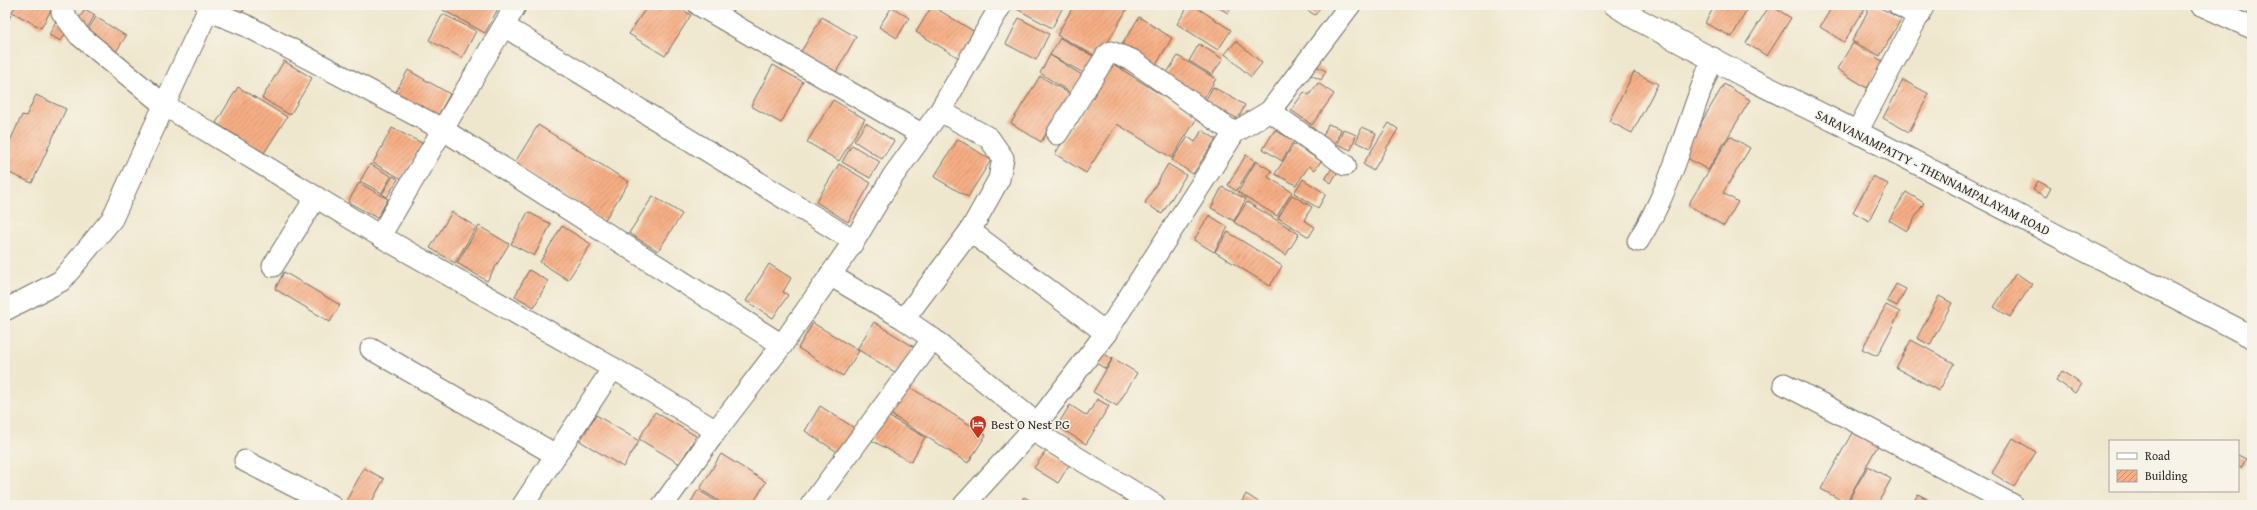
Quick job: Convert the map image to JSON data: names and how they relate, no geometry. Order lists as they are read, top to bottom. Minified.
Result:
{"streets":{"main road":["SARAVANAMPATTY - THENNAMPALAYAM ROAD"]},"places":{"hotel":["Best O Nest PG"]},"legend":["Road","Building"]}
